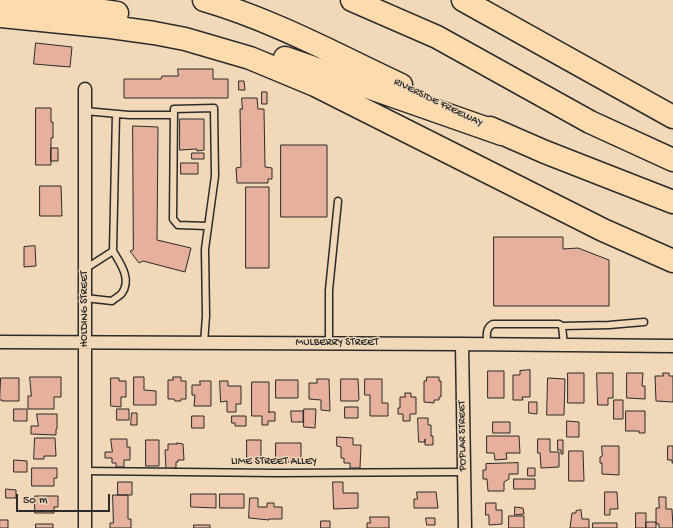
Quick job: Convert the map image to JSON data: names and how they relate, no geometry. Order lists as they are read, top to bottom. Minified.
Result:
{"streets":{"highway":["RIVERSIDE FREEWAY"],"street":["HOLDING STREET","MULBERRY STREET","POPLAR STREET"],"lane":["LIME STREET ALLEY"]},"crossings":[["HOLDING STREET","MULBERRY STREET"],["HOLDING STREET","LIME STREET ALLEY"],["MULBERRY STREET","POPLAR STREET"],["POPLAR STREET","LIME STREET ALLEY"]],"scale_bar":"50 m"}
